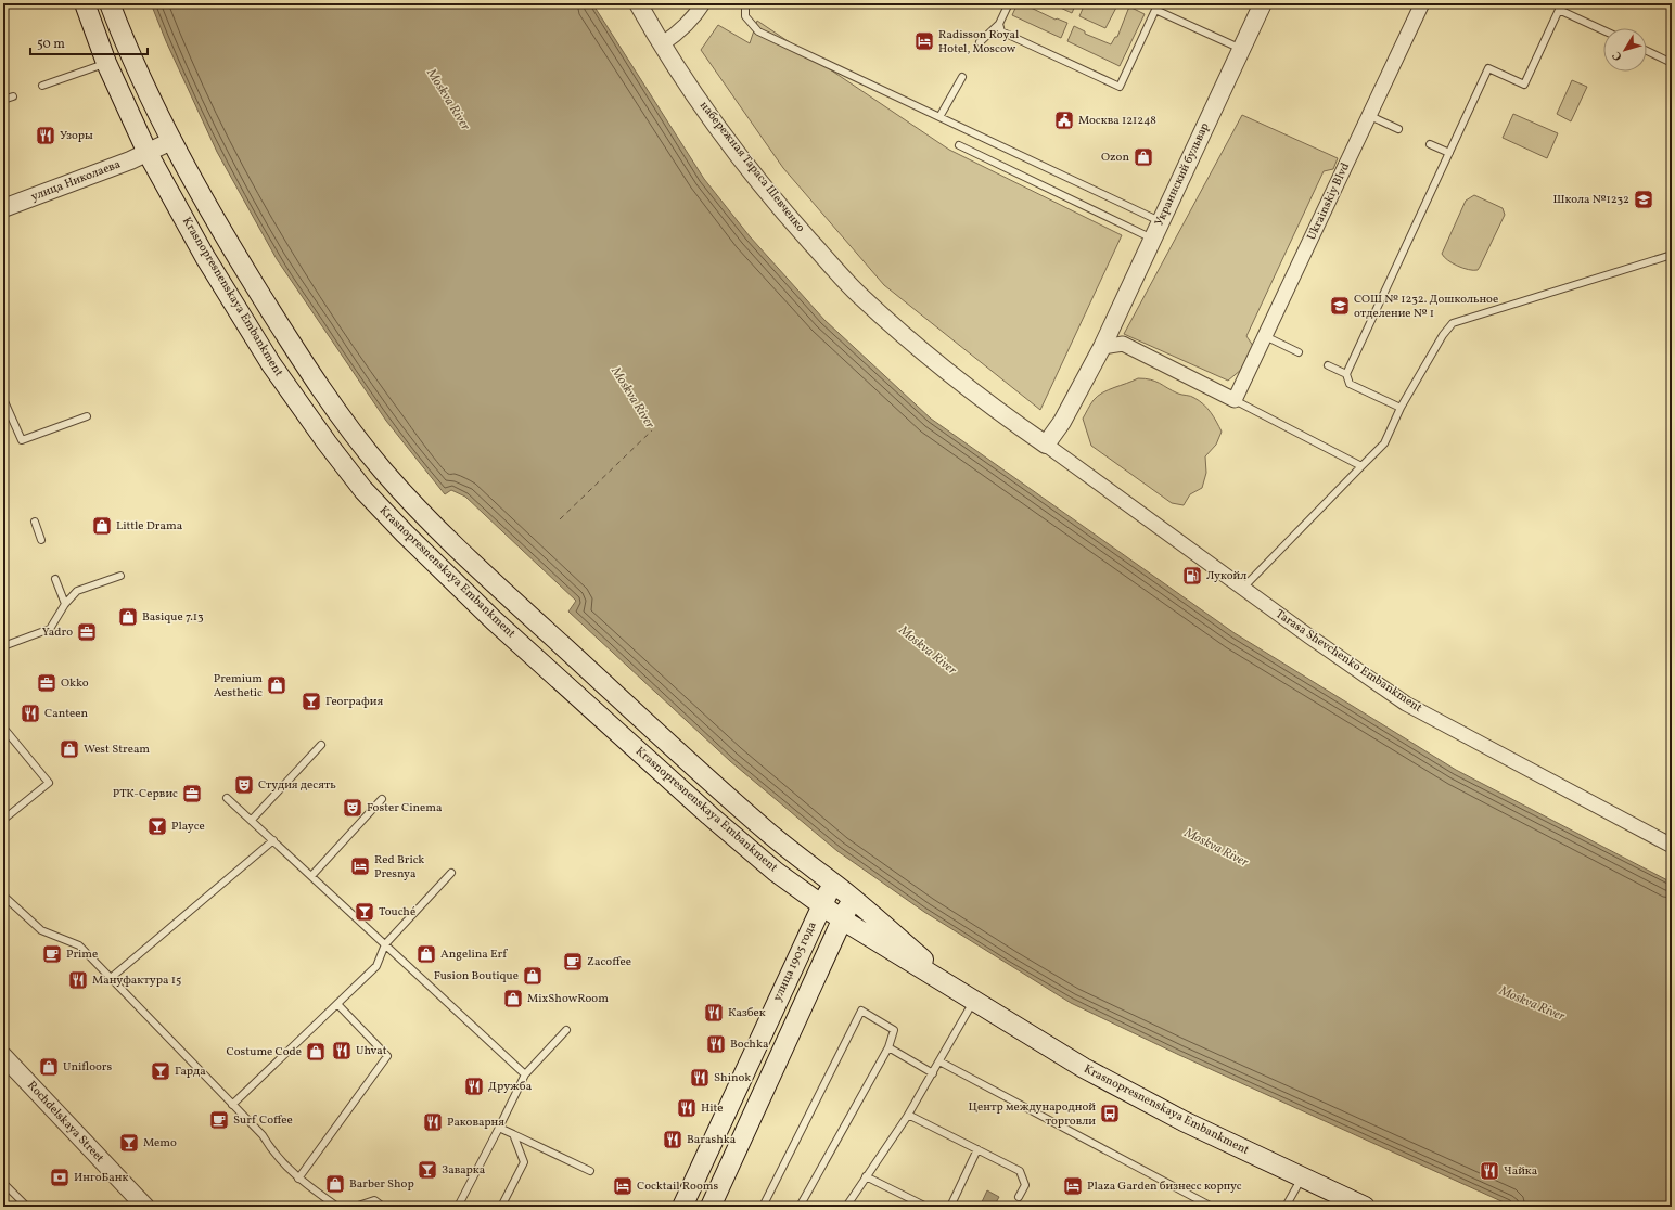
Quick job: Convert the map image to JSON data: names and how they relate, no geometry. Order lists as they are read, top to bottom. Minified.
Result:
{"streets":{"main road":["Krasnopresnenskaya Embankment","улица 1905 года"],"street":["набережная Тараса Шевченко","Украинский бульвар","улица Николаева","Ukrainskiy Blvd","Tarasa Shevchenko Embankment","Rochdelskaya Street"]},"crossings":[["набережная Тараса Шевченко","Украинский бульвар"],["набережная Тараса Шевченко","Tarasa Shevchenko Embankment"],["Украинский бульвар","Tarasa Shevchenko Embankment"],["улица Николаева","Krasnopresnenskaya Embankment"],["Krasnopresnenskaya Embankment","улица 1905 года"]],"water":["Moskva River"],"places":{"hotel":["Radisson Royal Hotel, Moscow","Red Brick Presnya","Cocktail Rooms","Plaza Garden бизнесс корпус"],"public building":["Москва 121248"],"restaurant":["Узоры","Canteen","Мануфактура 15","Казбек","Bochka","Uhvat","Shinok","Дружба","Hite","Раковарня","Barashka","Чайка"],"shop":["Ozon","Little Drama","Basique 7.13","Premium Aesthetic","West Stream","Angelina Erf","Fusion Boutique","MixShowRoom","Costume Code","Unifloors","Barber Shop"],"school or university":["Школа №1232","СОШ № 1232. Дошкольное отделение № 1"],"fuel station":["Лукойл"],"office":["Yadro","Okko","РТК-Сервис"],"bar":["География","Playce","Touché","Гарда","Memo","Заварка"],"theatre":["Студия десять","Foster Cinema"],"cafe":["Prime","Zacoffee","Surf Coffee"],"bus stop":["Центр международной торговли"],"bank":["ИнгоБанк"]},"scale_bar":"50 m","north":"bottom left"}
